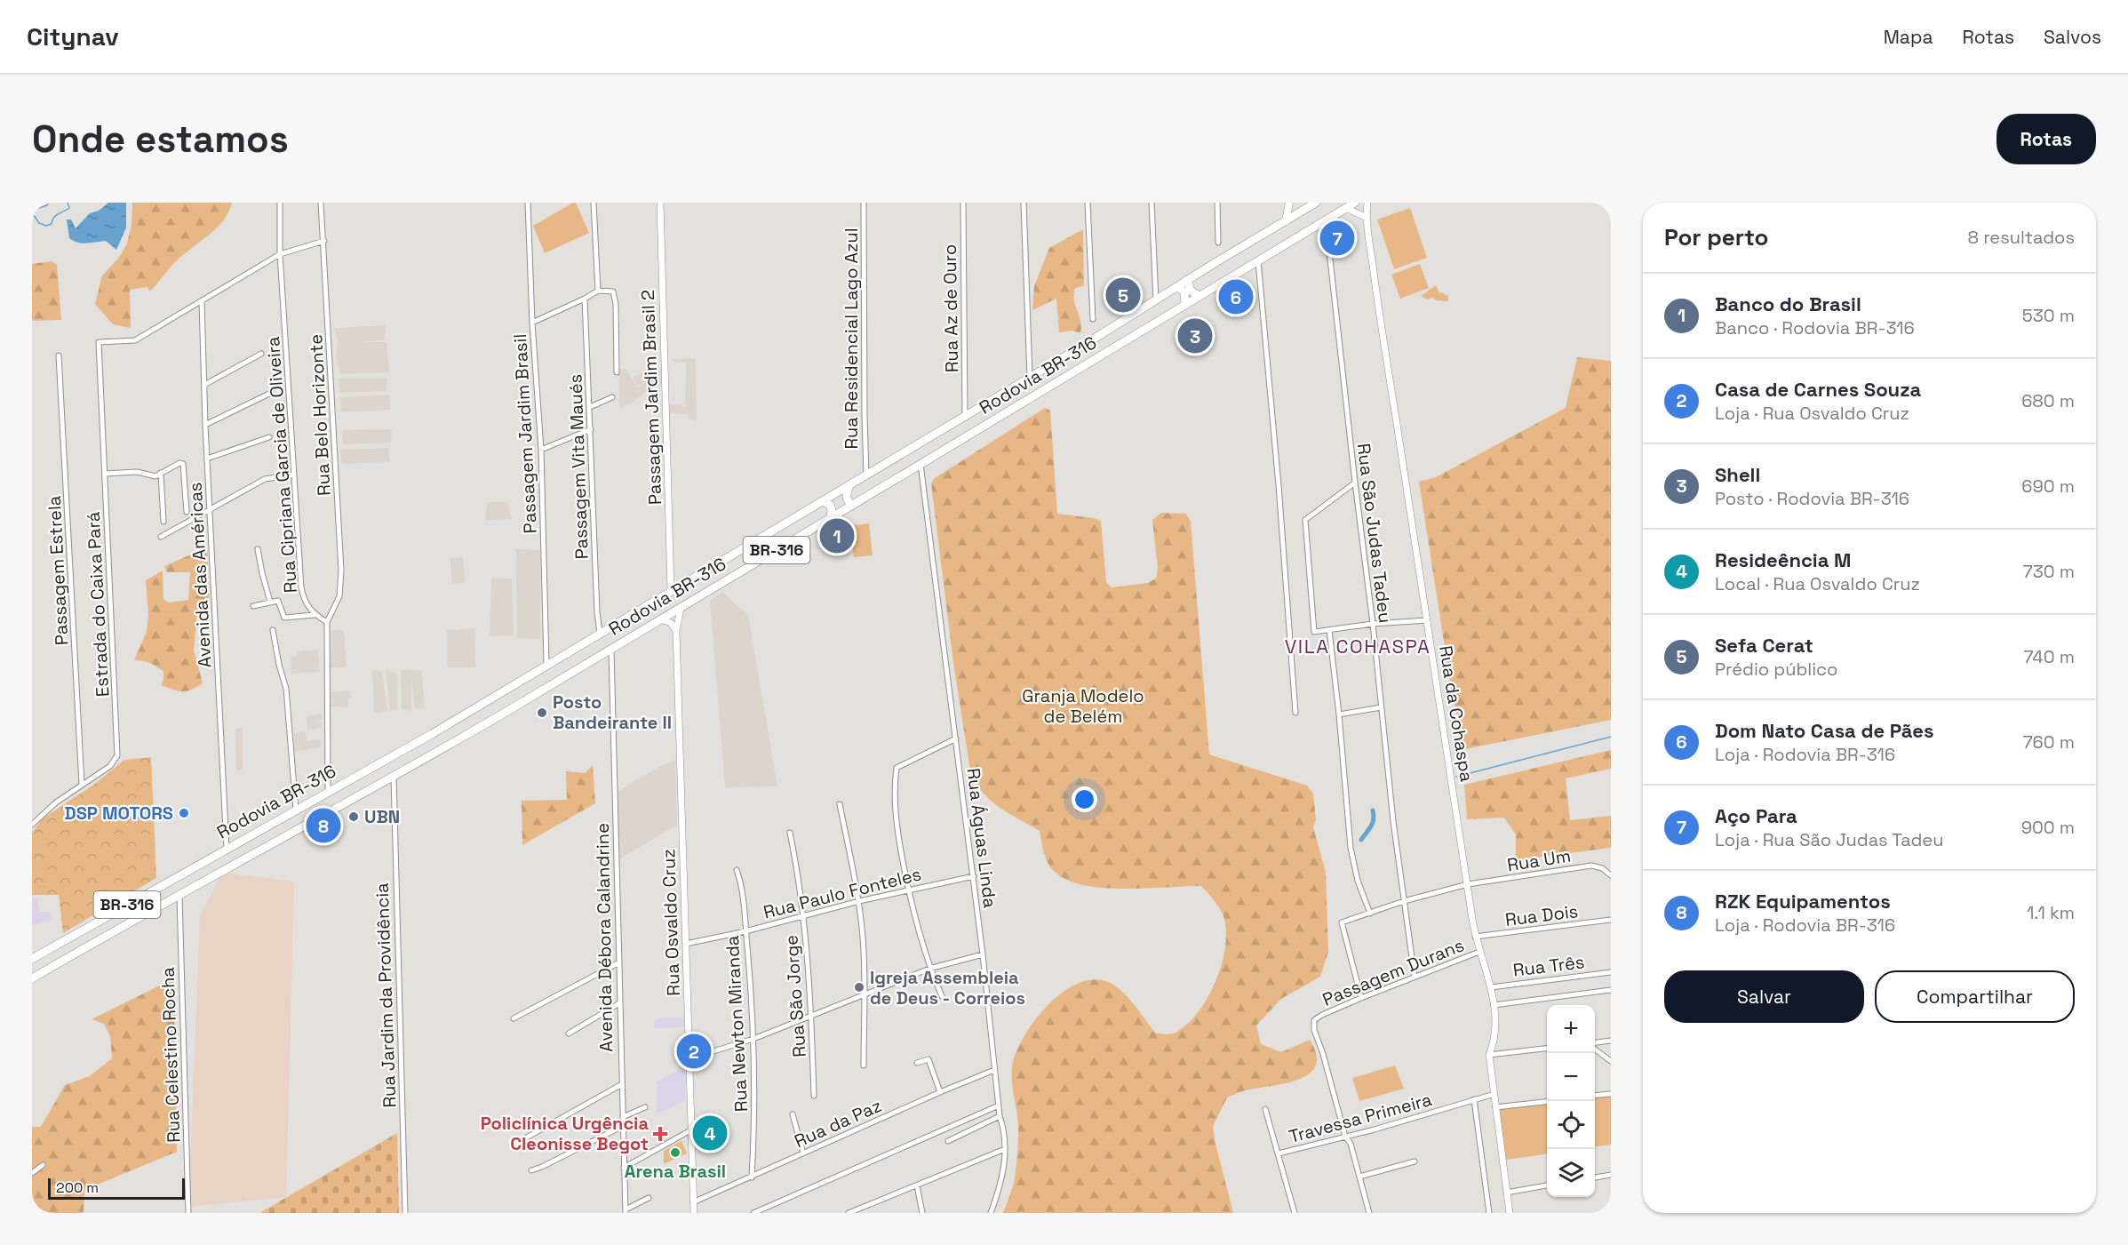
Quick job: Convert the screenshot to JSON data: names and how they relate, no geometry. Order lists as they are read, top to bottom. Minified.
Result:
{"streets":{"highway":["Rodovia BR-316","BR-316"],"street":["Rua Az de Ouro","Rua Residencial Lago Azul","Passagem Jardim Brasil 2","Rua Belo Horizonte","Passagem Jardim Brasil","Rua Cipriana Garcia de Oliveira","Passagem Vita Maués","Rua São Judas Tadeu","Passagem Estrela","Avenida das Américas","Estrada do Caixa Pará","Rua da Cohaspa","Rua Águas Linda","Rua Um","Rua Paulo Fonteles","Rua Dois","Rua Osvaldo Cruz","Avenida Débora Calandrine","Rua Três","Passagem Durans","Rua Jardim da Providência","Rua São Jorge","Rua Newton Miranda","Rua Celestino Rocha","Travessa Primeira","Rua da Paz"]},"crossings":[["Rua Az de Ouro","Rodovia BR-316"],["Rua Residencial Lago Azul","Rodovia BR-316"],["Rodovia BR-316","Passagem Jardim Brasil 2"],["Rodovia BR-316","Passagem Jardim Brasil"],["Rodovia BR-316","Passagem Vita Maués"],["Rodovia BR-316","Rua São Judas Tadeu"],["Rodovia BR-316","BR-316"],["Rodovia BR-316","Avenida das Américas"],["Rodovia BR-316","Rua Águas Linda"],["Rodovia BR-316","Rua Osvaldo Cruz"],["Rodovia BR-316","Avenida Débora Calandrine"],["Rodovia BR-316","Rua Jardim da Providência"],["Rodovia BR-316","Rua Celestino Rocha"],["Rua São Judas Tadeu","Rua Um"],["Rua São Judas Tadeu","Passagem Durans"],["Passagem Estrela","Estrada do Caixa Pará"],["Avenida das Américas","Estrada do Caixa Pará"],["Rua da Cohaspa","Rua Um"],["Rua da Cohaspa","Rua Dois"],["Rua da Cohaspa","Rua Três"],["Rua da Cohaspa","Passagem Durans"],["Rua da Cohaspa","Travessa Primeira"],["Rua Águas Linda","Rua Paulo Fonteles"],["Rua Águas Linda","Rua da Paz"],["Rua Um","Passagem Durans"],["Rua Paulo Fonteles","Rua Osvaldo Cruz"],["Rua Paulo Fonteles","Rua São Jorge"],["Rua Paulo Fonteles","Rua Newton Miranda"],["Rua Osvaldo Cruz","Rua da Paz"],["Passagem Durans","Travessa Primeira"],["Rua Newton Miranda","Rua da Paz"]],"districts":["VILA COHASPA"],"parks":["Granja Modelo de Belém"],"places":{"other":["Posto Bandeirante II","DSP MOTORS","UBN","Igreja Assembleia de Deus - Correios","Arena Brasil"],"health":["Policlínica Urgência Cleonisse Begot"]},"scale_bar":"200 m","page":{"header":"Citynav","nav":["Mapa","Rotas","Salvos"],"buttons":["Rotas",["Salvar","Compartilhar"]],"title":"Onde estamos","heading":["Por perto","8 resultados"],"pins":["7","5","6","3","1","8","2","4"],"list":[{"mark":"1","name":"Banco do Brasil","note":"Banco · Rodovia BR-316","value":"530 m"},{"mark":"2","name":"Casa de Carnes Souza","note":"Loja · Rua Osvaldo Cruz","value":"680 m"},{"mark":"3","name":"Shell","note":"Posto · Rodovia BR-316","value":"690 m"},{"mark":"4","name":"Resideência M","note":"Local · Rua Osvaldo Cruz","value":"730 m"},{"mark":"5","name":"Sefa Cerat","note":"Prédio público","value":"740 m"},{"mark":"6","name":"Dom Nato Casa de Pães","note":"Loja · Rodovia BR-316","value":"760 m"},{"mark":"7","name":"Aço Para","note":"Loja · Rua São Judas Tadeu","value":"900 m"},{"mark":"8","name":"RZK Equipamentos","note":"Loja · Rodovia BR-316","value":"1.1 km"}],"map_buttons":["+","−"],"scale":"200 m"}}
